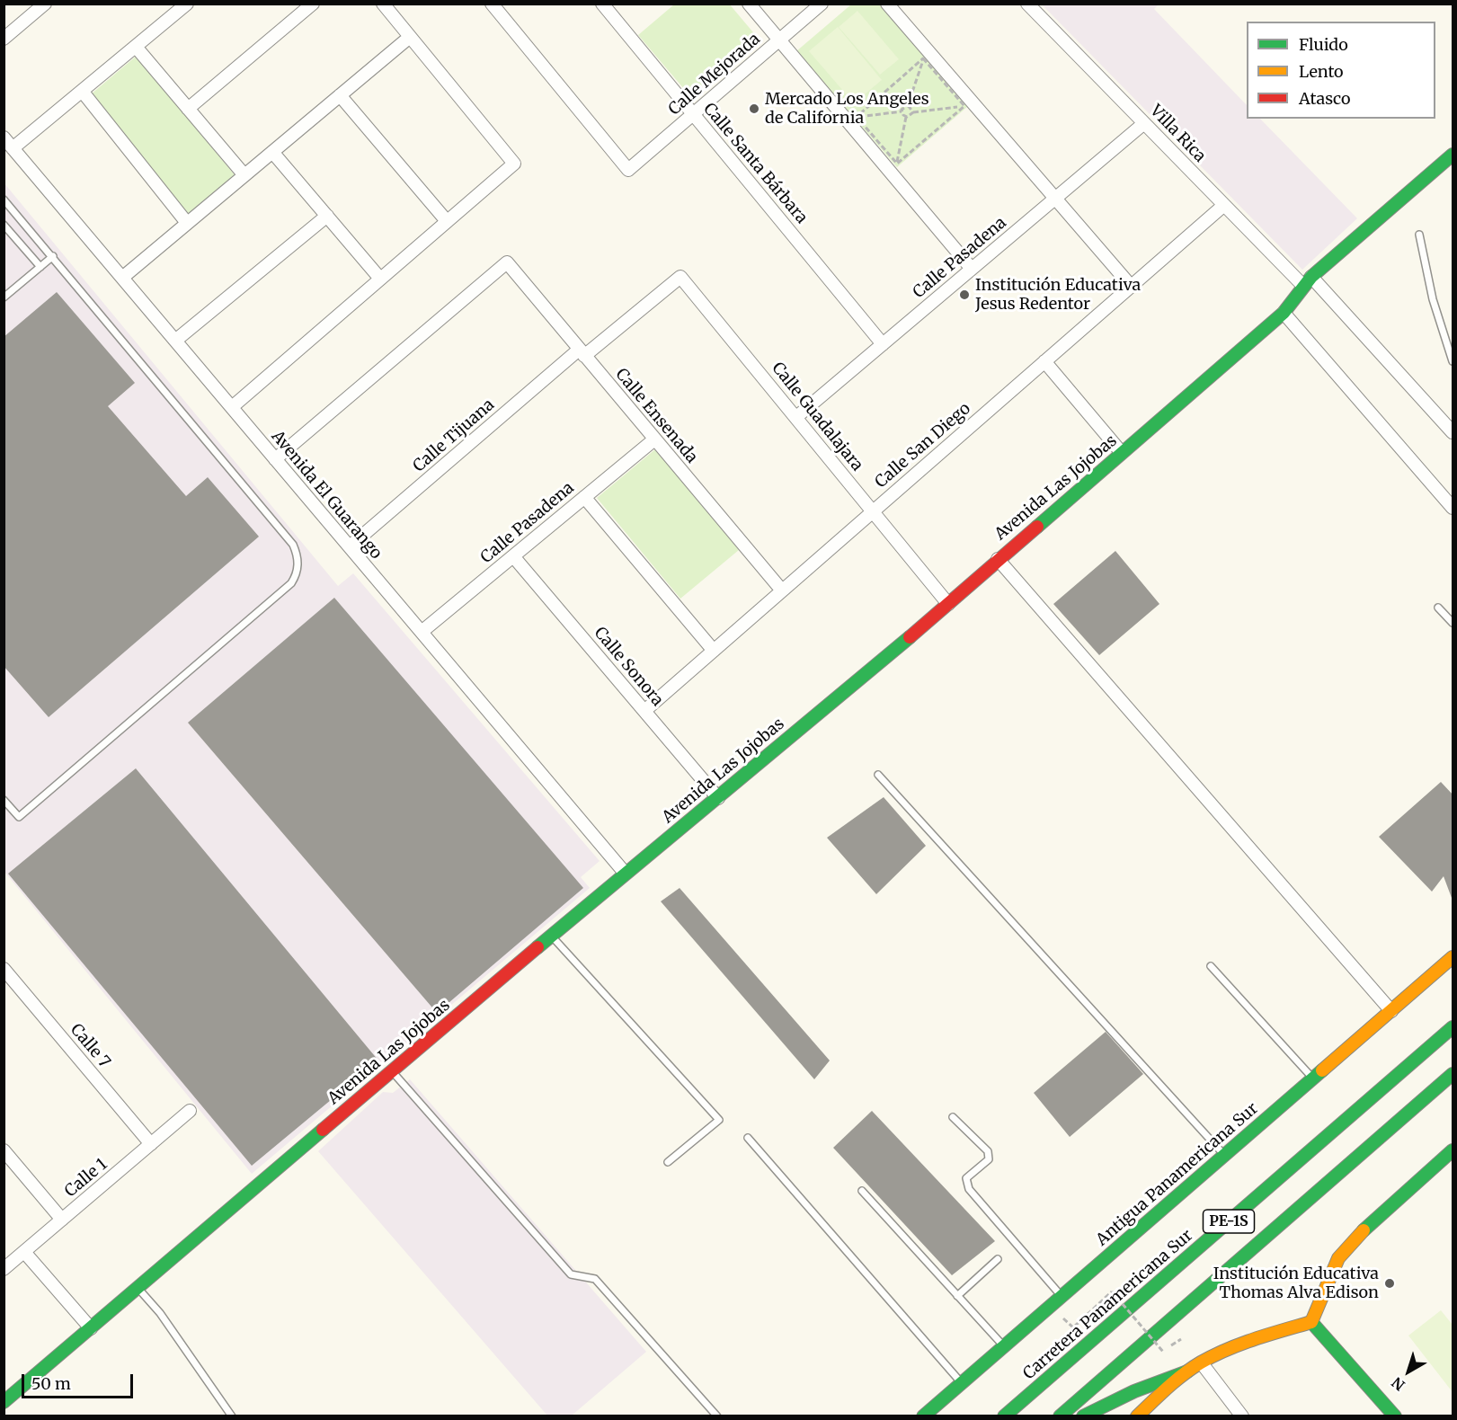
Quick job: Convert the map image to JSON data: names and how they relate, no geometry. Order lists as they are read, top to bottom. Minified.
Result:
{"streets":{"main road":["Avenida Las Jojobas","Antigua Panamericana Sur","PE-1S","Carretera Panamericana Sur"],"street":["Calle Mejorada","Villa Rica","Calle Santa Bárbara","Calle Pasadena","Calle Ensenada","Calle Guadalajara","Calle Tijuana","Calle San Diego","Avenida El Guarango","Calle Sonora","Calle 7","Calle 1"]},"crossings":[["Calle Mejorada","Calle Santa Bárbara"],["Villa Rica","Calle Pasadena"],["Villa Rica","Calle San Diego"],["Villa Rica","Avenida Las Jojobas"],["Calle Santa Bárbara","Calle Pasadena"],["Calle Pasadena","Calle Ensenada"],["Calle Pasadena","Calle Guadalajara"],["Calle Pasadena","Avenida El Guarango"],["Calle Pasadena","Calle Sonora"],["Calle Ensenada","Calle Tijuana"],["Calle Ensenada","Calle San Diego"],["Calle Ensenada","Avenida El Guarango"],["Calle Guadalajara","Calle Tijuana"],["Calle Guadalajara","Calle San Diego"],["Calle Guadalajara","Avenida Las Jojobas"],["Calle Tijuana","Avenida El Guarango"],["Calle San Diego","Calle Sonora"],["Avenida Las Jojobas","Avenida El Guarango"],["Avenida Las Jojobas","Calle Sonora"],["Calle 7","Calle 1"]],"places":["Mercado Los Angeles de California","Institución Educativa Jesus Redentor","Institución Educativa Thomas Alva Edison"],"legend":["Fluido","Lento","Atasco"],"scale_bar":"50 m","north":"bottom left"}
